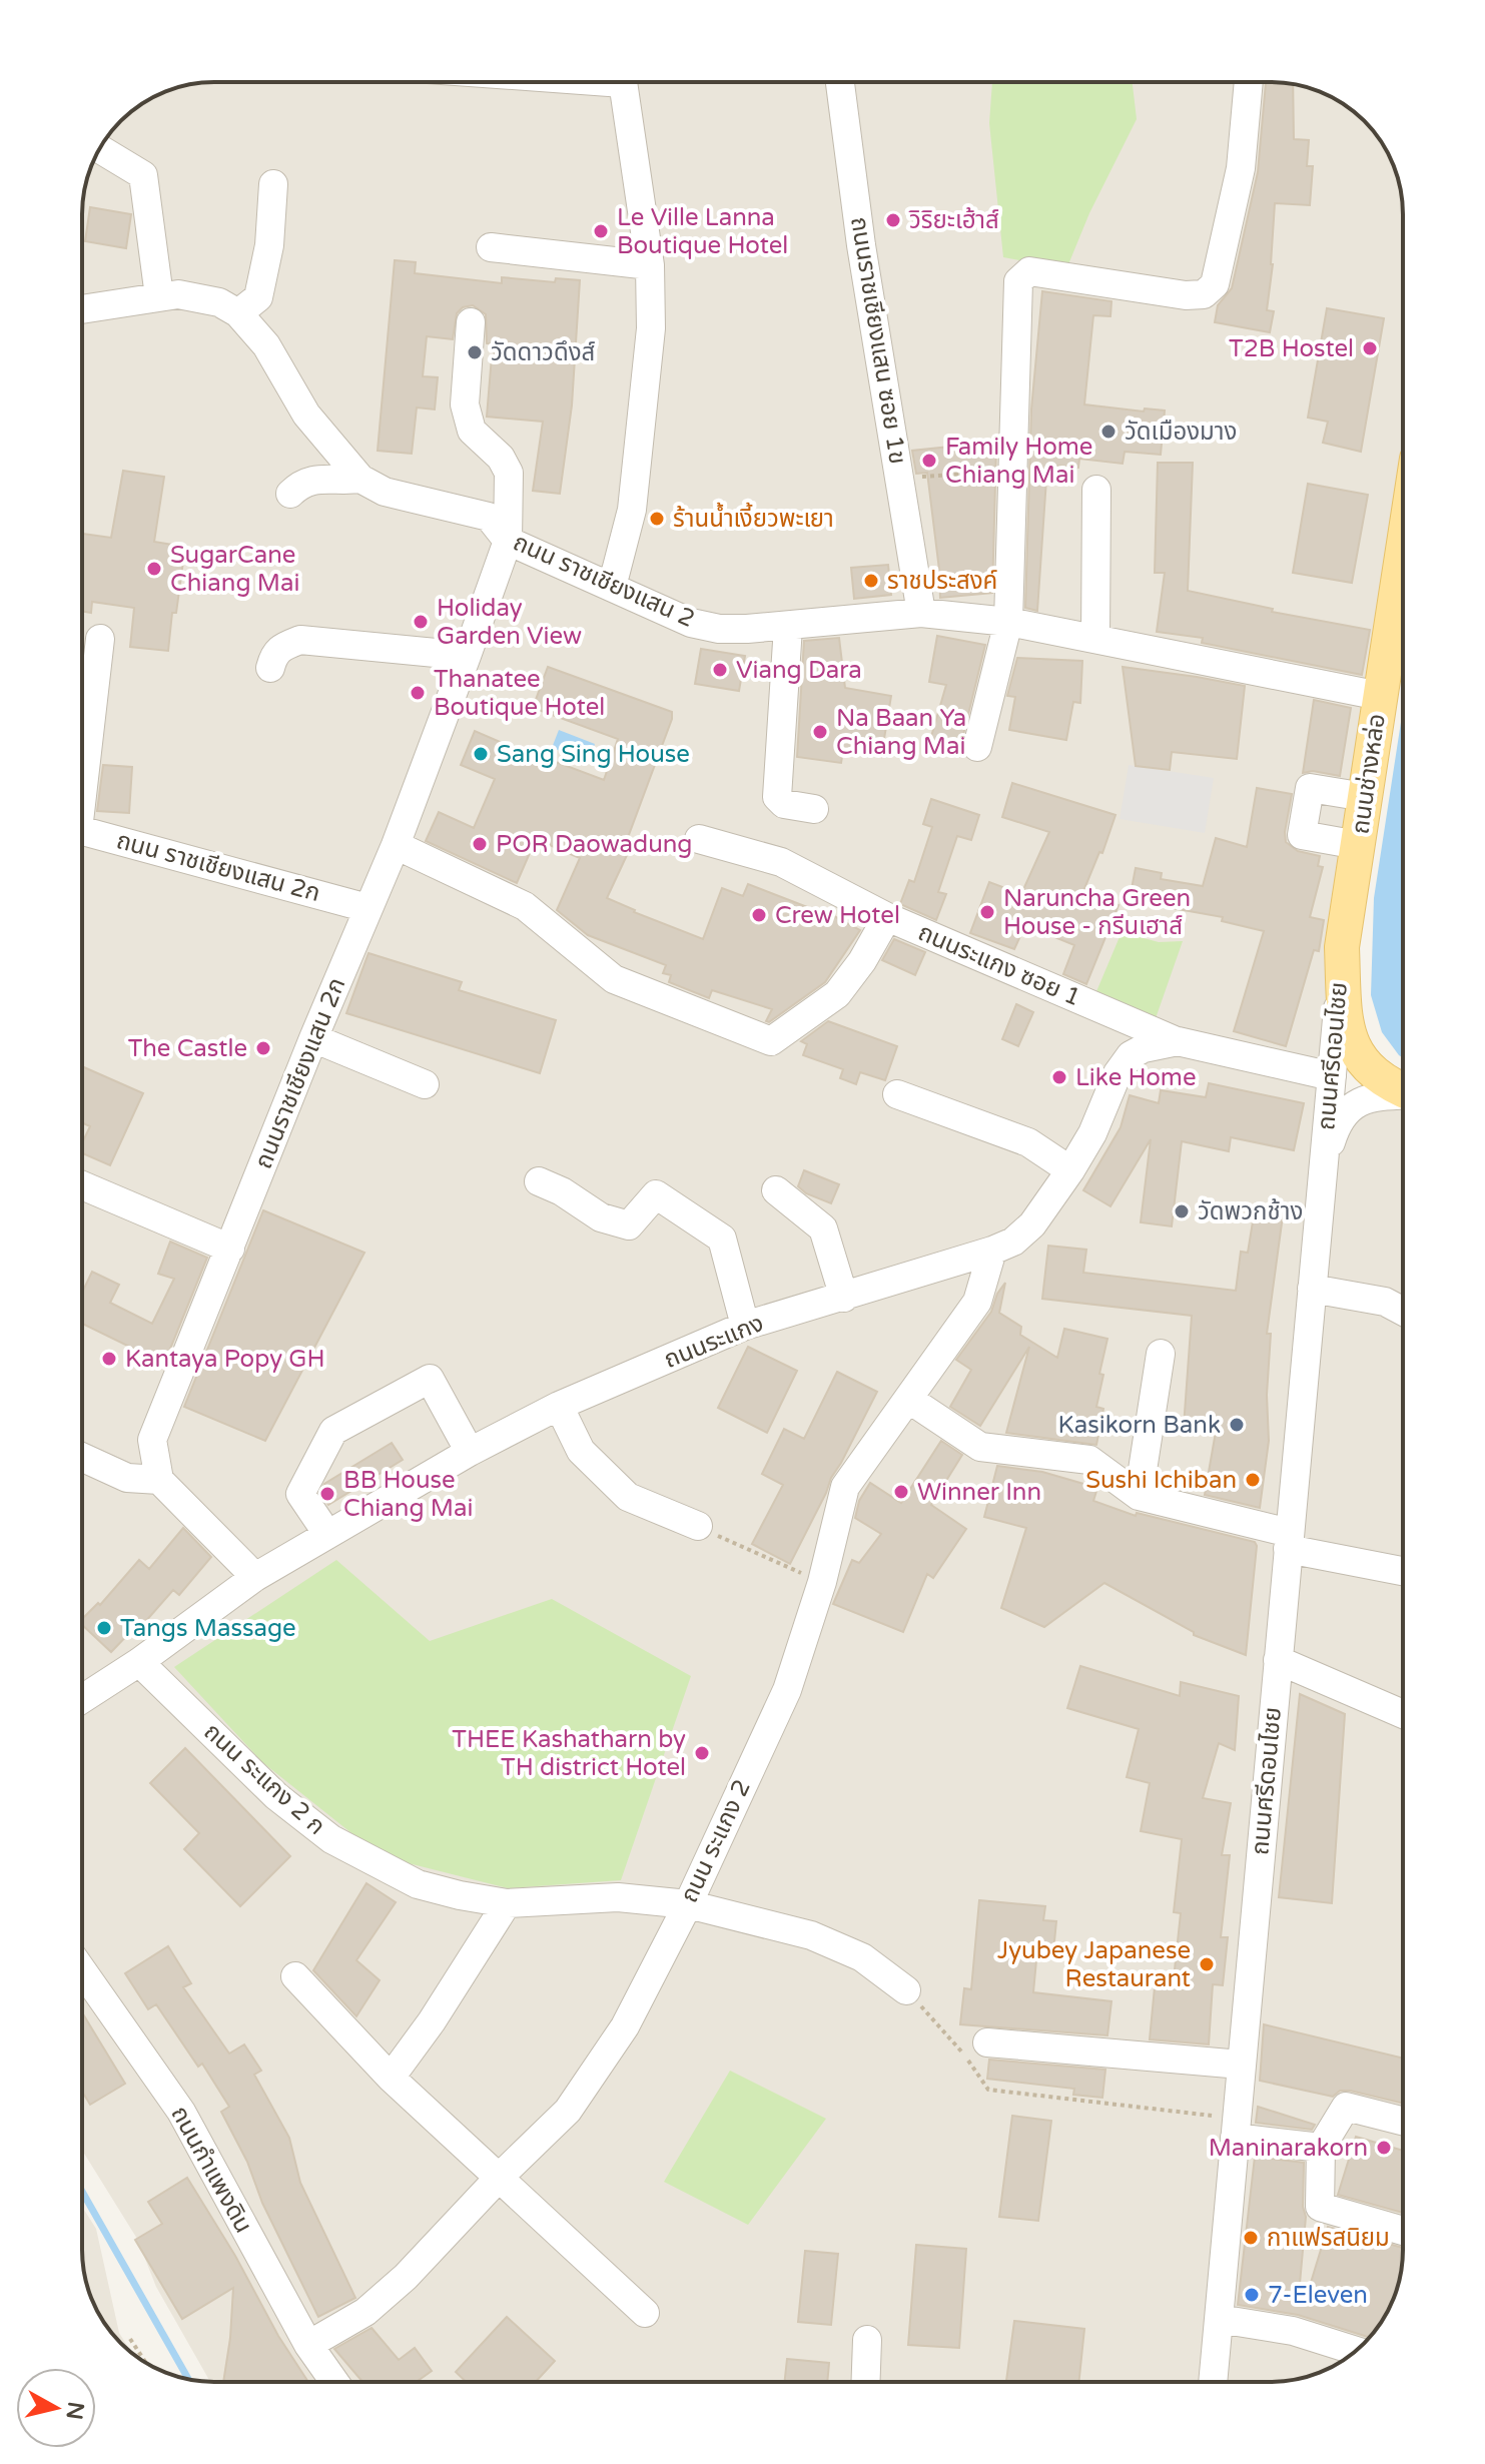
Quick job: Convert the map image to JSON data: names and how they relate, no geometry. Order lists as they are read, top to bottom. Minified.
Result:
{"streets":{"main road":["ถนนช่างหล่อ"],"street":["ถนนราชเชียงแสน ซอย 1ข","ถนน ราชเชียงแสน 2","ถนน ราชเชียงแสน 2ก","ถนนระแกง ซอย 1","ถนนศรีดอนไชย","ถนนราชเชียงแสน 2ก","ถนนระแกง","ถนน ระแกง 2 ก","ถนน ระแกง 2","ถนนกำแพงดิน"]},"crossings":[["ถนนราชเชียงแสน ซอย 1ข","ถนน ราชเชียงแสน 2"],["ถนน ราชเชียงแสน 2","ถนนช่างหล่อ"],["ถนน ราชเชียงแสน 2","ถนนราชเชียงแสน 2ก"],["ถนนช่างหล่อ","ถนนศรีดอนไชย"],["ถนน ราชเชียงแสน 2ก","ถนนราชเชียงแสน 2ก"],["ถนนระแกง ซอย 1","ถนนราชเชียงแสน 2ก"],["ถนนระแกง ซอย 1","ถนนระแกง"],["ถนนศรีดอนไชย","ถนนระแกง"],["ถนนระแกง","ถนน ระแกง 2 ก"],["ถนนระแกง","ถนน ระแกง 2"],["ถนน ระแกง 2 ก","ถนน ระแกง 2"],["ถนน ระแกง 2","ถนนกำแพงดิน"]],"places":["วิริยะเฮ้าส์","Le Ville Lanna Boutique Hotel","T2B Hostel","วัดดาวดึงส์","วัดเมืองมาง","Family Home Chiang Mai","ร้านน้ำเงี้ยวพะเยา","SugarCane Chiang Mai","ราชประสงค์","Holiday Garden View","Viang Dara","Thanatee Boutique Hotel","Na Baan Ya Chiang Mai","Sang Sing House","POR Daowadung","Naruncha Green House - กรีนเฮาส์","Crew Hotel","The Castle","Like Home","วัดพวกช้าง","Kantaya Popy GH","Kasikorn Bank","Sushi Ichiban","Winner Inn","BB House Chiang Mai","Tangs Massage","THEE Kashatharn by TH district Hotel","Jyubey Japanese Restaurant","Maninarakorn","กาแฟรสนิยม","7-Eleven"],"north":"right"}
